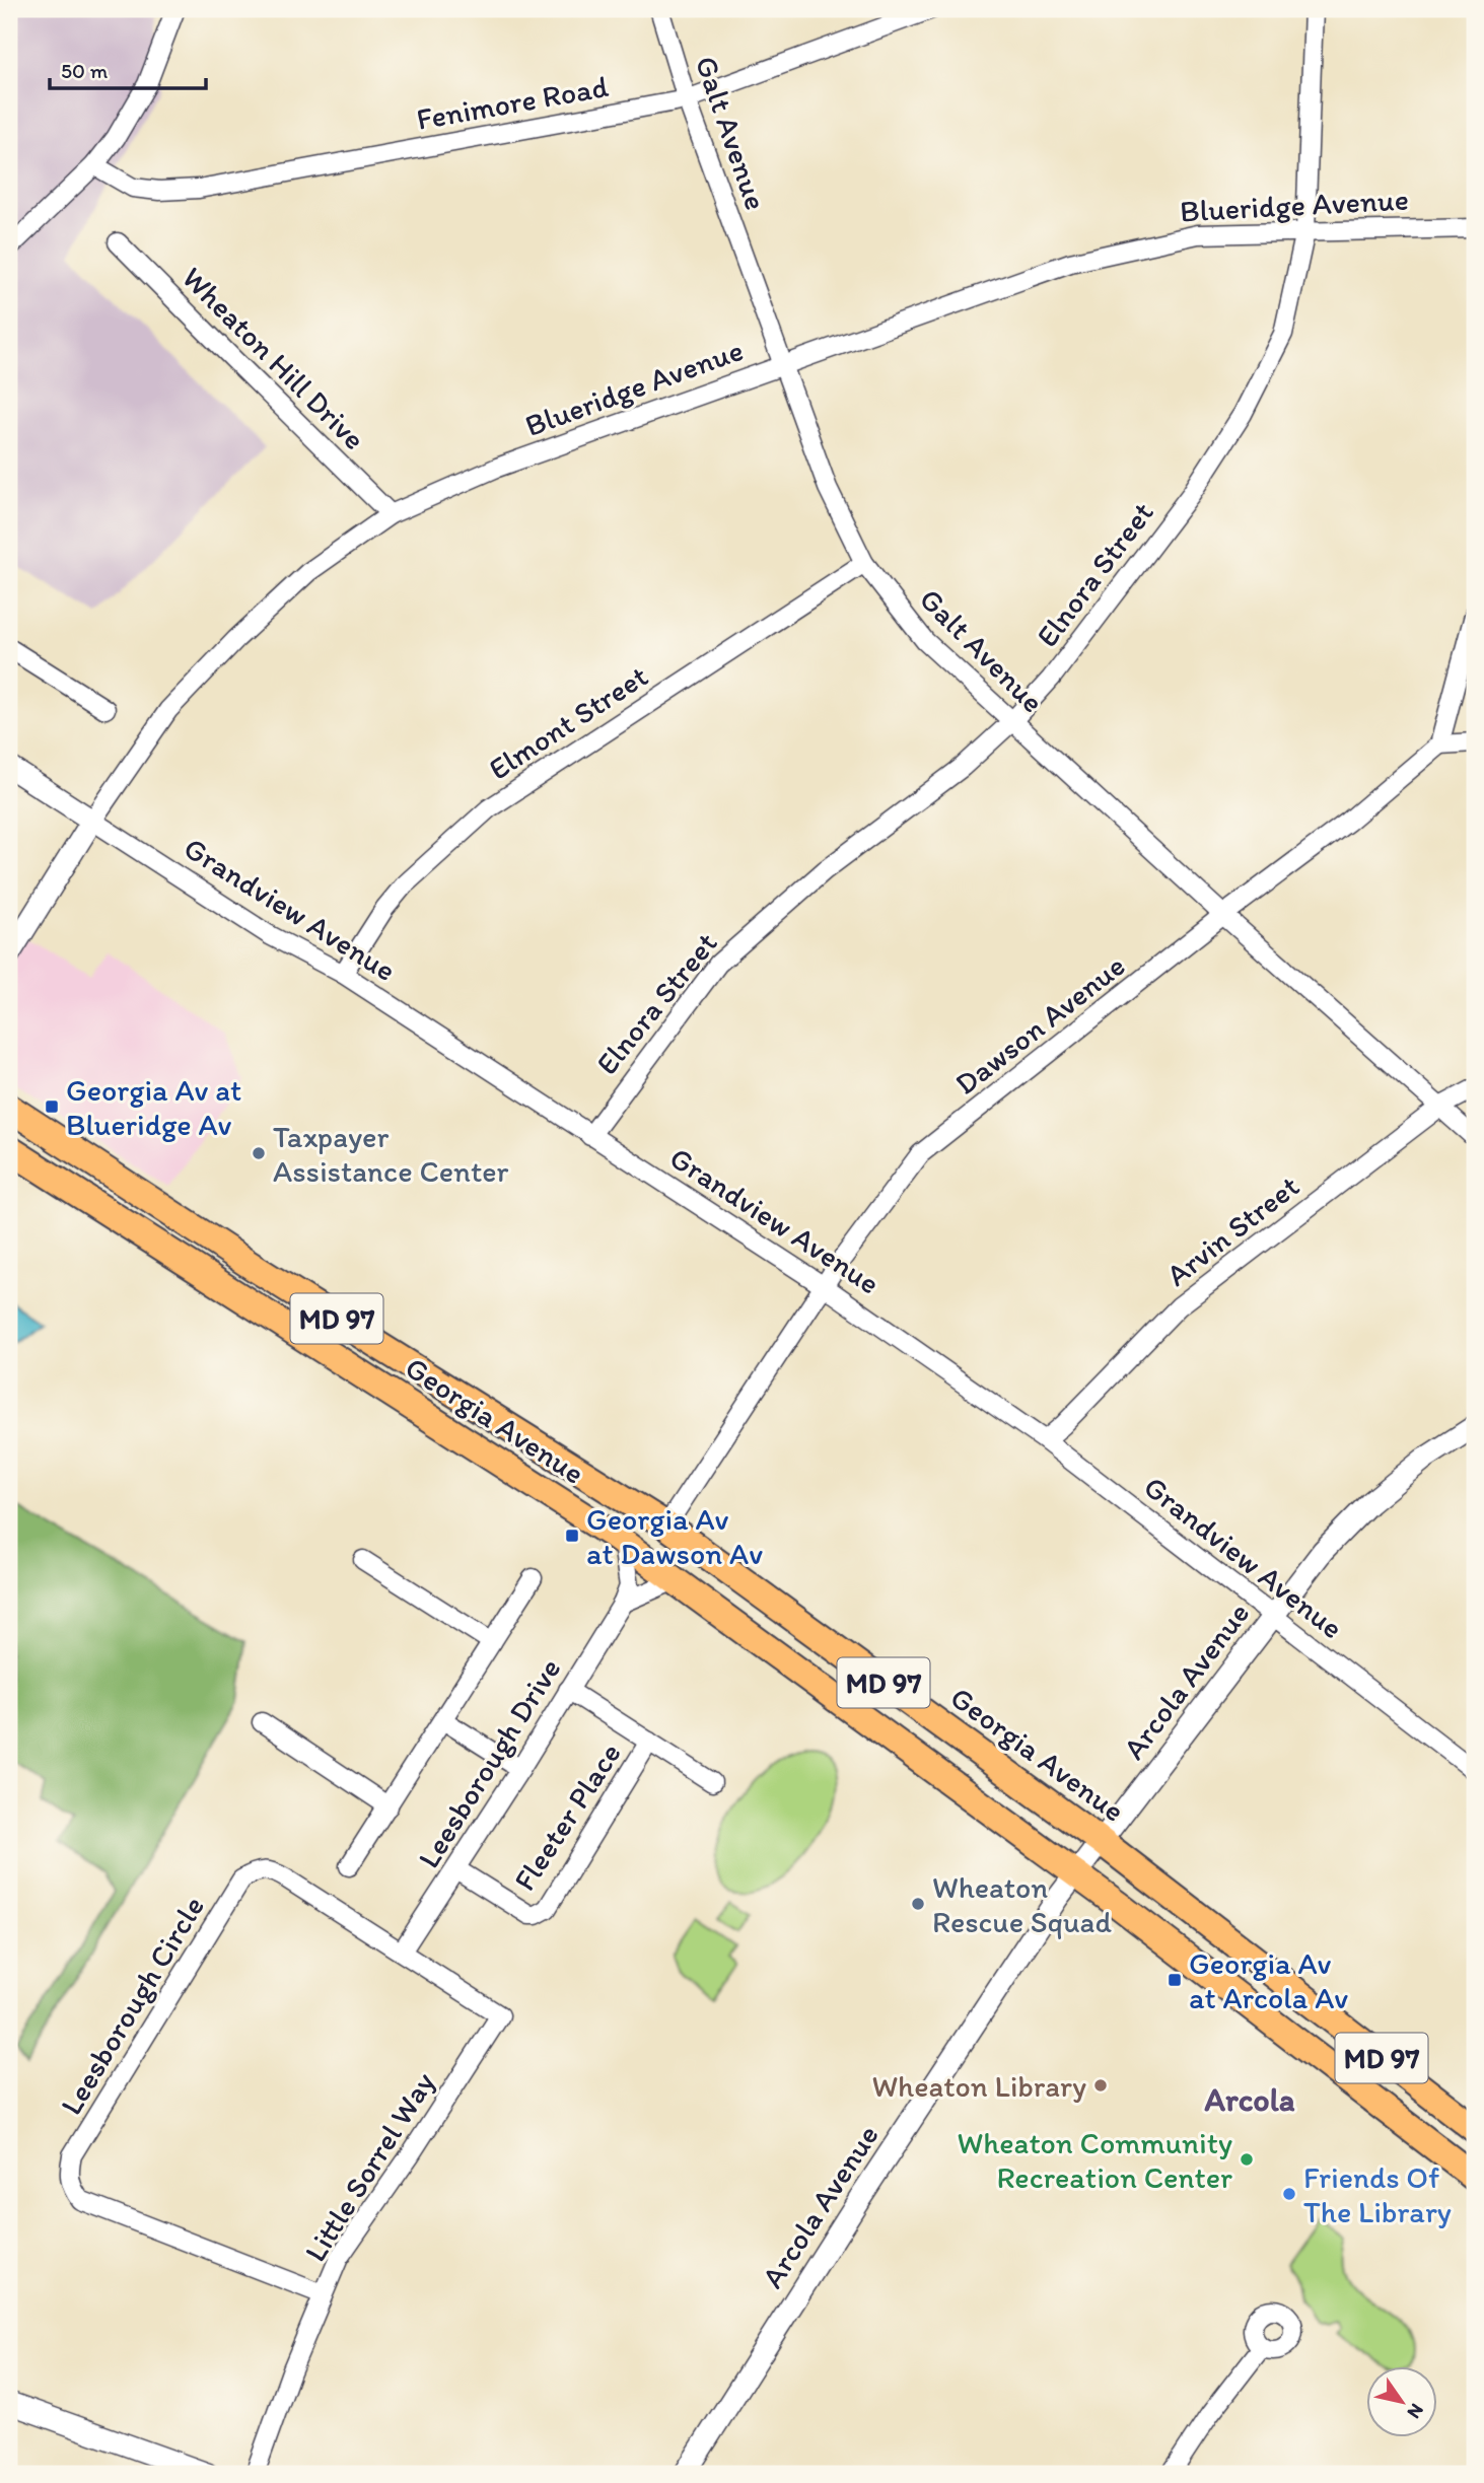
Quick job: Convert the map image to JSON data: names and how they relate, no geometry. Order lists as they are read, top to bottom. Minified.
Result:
{"streets":{"main road":["MD 97","Georgia Avenue"],"street":["Fenimore Road","Galt Avenue","Blueridge Avenue","Wheaton Hill Drive","Elnora Street","Elmont Street","Grandview Avenue","Dawson Avenue","Arvin Street","Arcola Avenue","Leesborough Drive","Fleeter Place","Leesborough Circle","Little Sorrel Way"]},"crossings":[["Fenimore Road","Galt Avenue"],["Galt Avenue","Blueridge Avenue"],["Galt Avenue","Elnora Street"],["Galt Avenue","Elmont Street"],["Galt Avenue","Dawson Avenue"],["Galt Avenue","Arvin Street"],["Blueridge Avenue","Wheaton Hill Drive"],["Blueridge Avenue","Elnora Street"],["Blueridge Avenue","Grandview Avenue"],["Elnora Street","Grandview Avenue"],["Elmont Street","Grandview Avenue"],["Grandview Avenue","Dawson Avenue"],["Grandview Avenue","Arvin Street"],["Grandview Avenue","Arcola Avenue"],["Dawson Avenue","Georgia Avenue"],["Georgia Avenue","Arcola Avenue"],["Georgia Avenue","Leesborough Drive"],["Leesborough Drive","Fleeter Place"],["Leesborough Drive","Leesborough Circle"],["Leesborough Circle","Little Sorrel Way"]],"districts":["Arcola"],"places":{"transit":["Georgia Av at Blueridge Av","Georgia Av at Dawson Av","Georgia Av at Arcola Av"],"other":["Taxpayer Assistance Center","Wheaton Rescue Squad","Wheaton Library","Wheaton Community Recreation Center","Friends Of The Library"]},"scale_bar":"50 m","north":"bottom right"}
